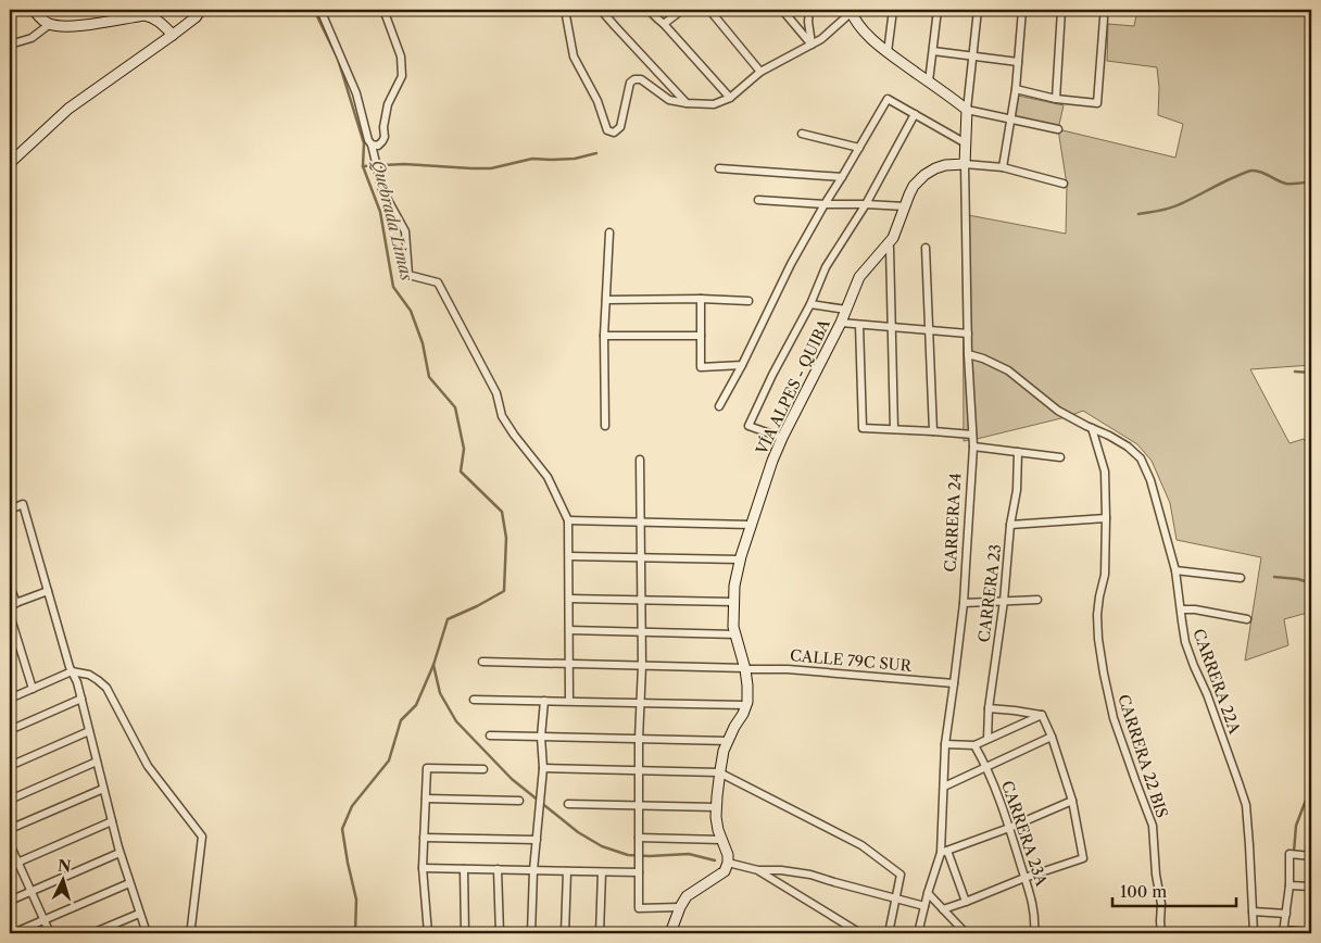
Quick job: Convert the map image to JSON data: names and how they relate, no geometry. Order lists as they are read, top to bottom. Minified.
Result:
{"streets":{"street":["VÍA ALPES - QUIBA","CARRERA 24","CARRERA 23","CALLE 79C SUR","CARRERA 22A","CARRERA 22 BIS","CARRERA 23A"]},"crossings":[["VÍA ALPES - QUIBA","CARRERA 24"],["VÍA ALPES - QUIBA","CALLE 79C SUR"],["CARRERA 24","CALLE 79C SUR"],["CARRERA 22A","CARRERA 22 BIS"]],"water":["Quebrada Limas"],"scale_bar":"100 m","north":"top"}
